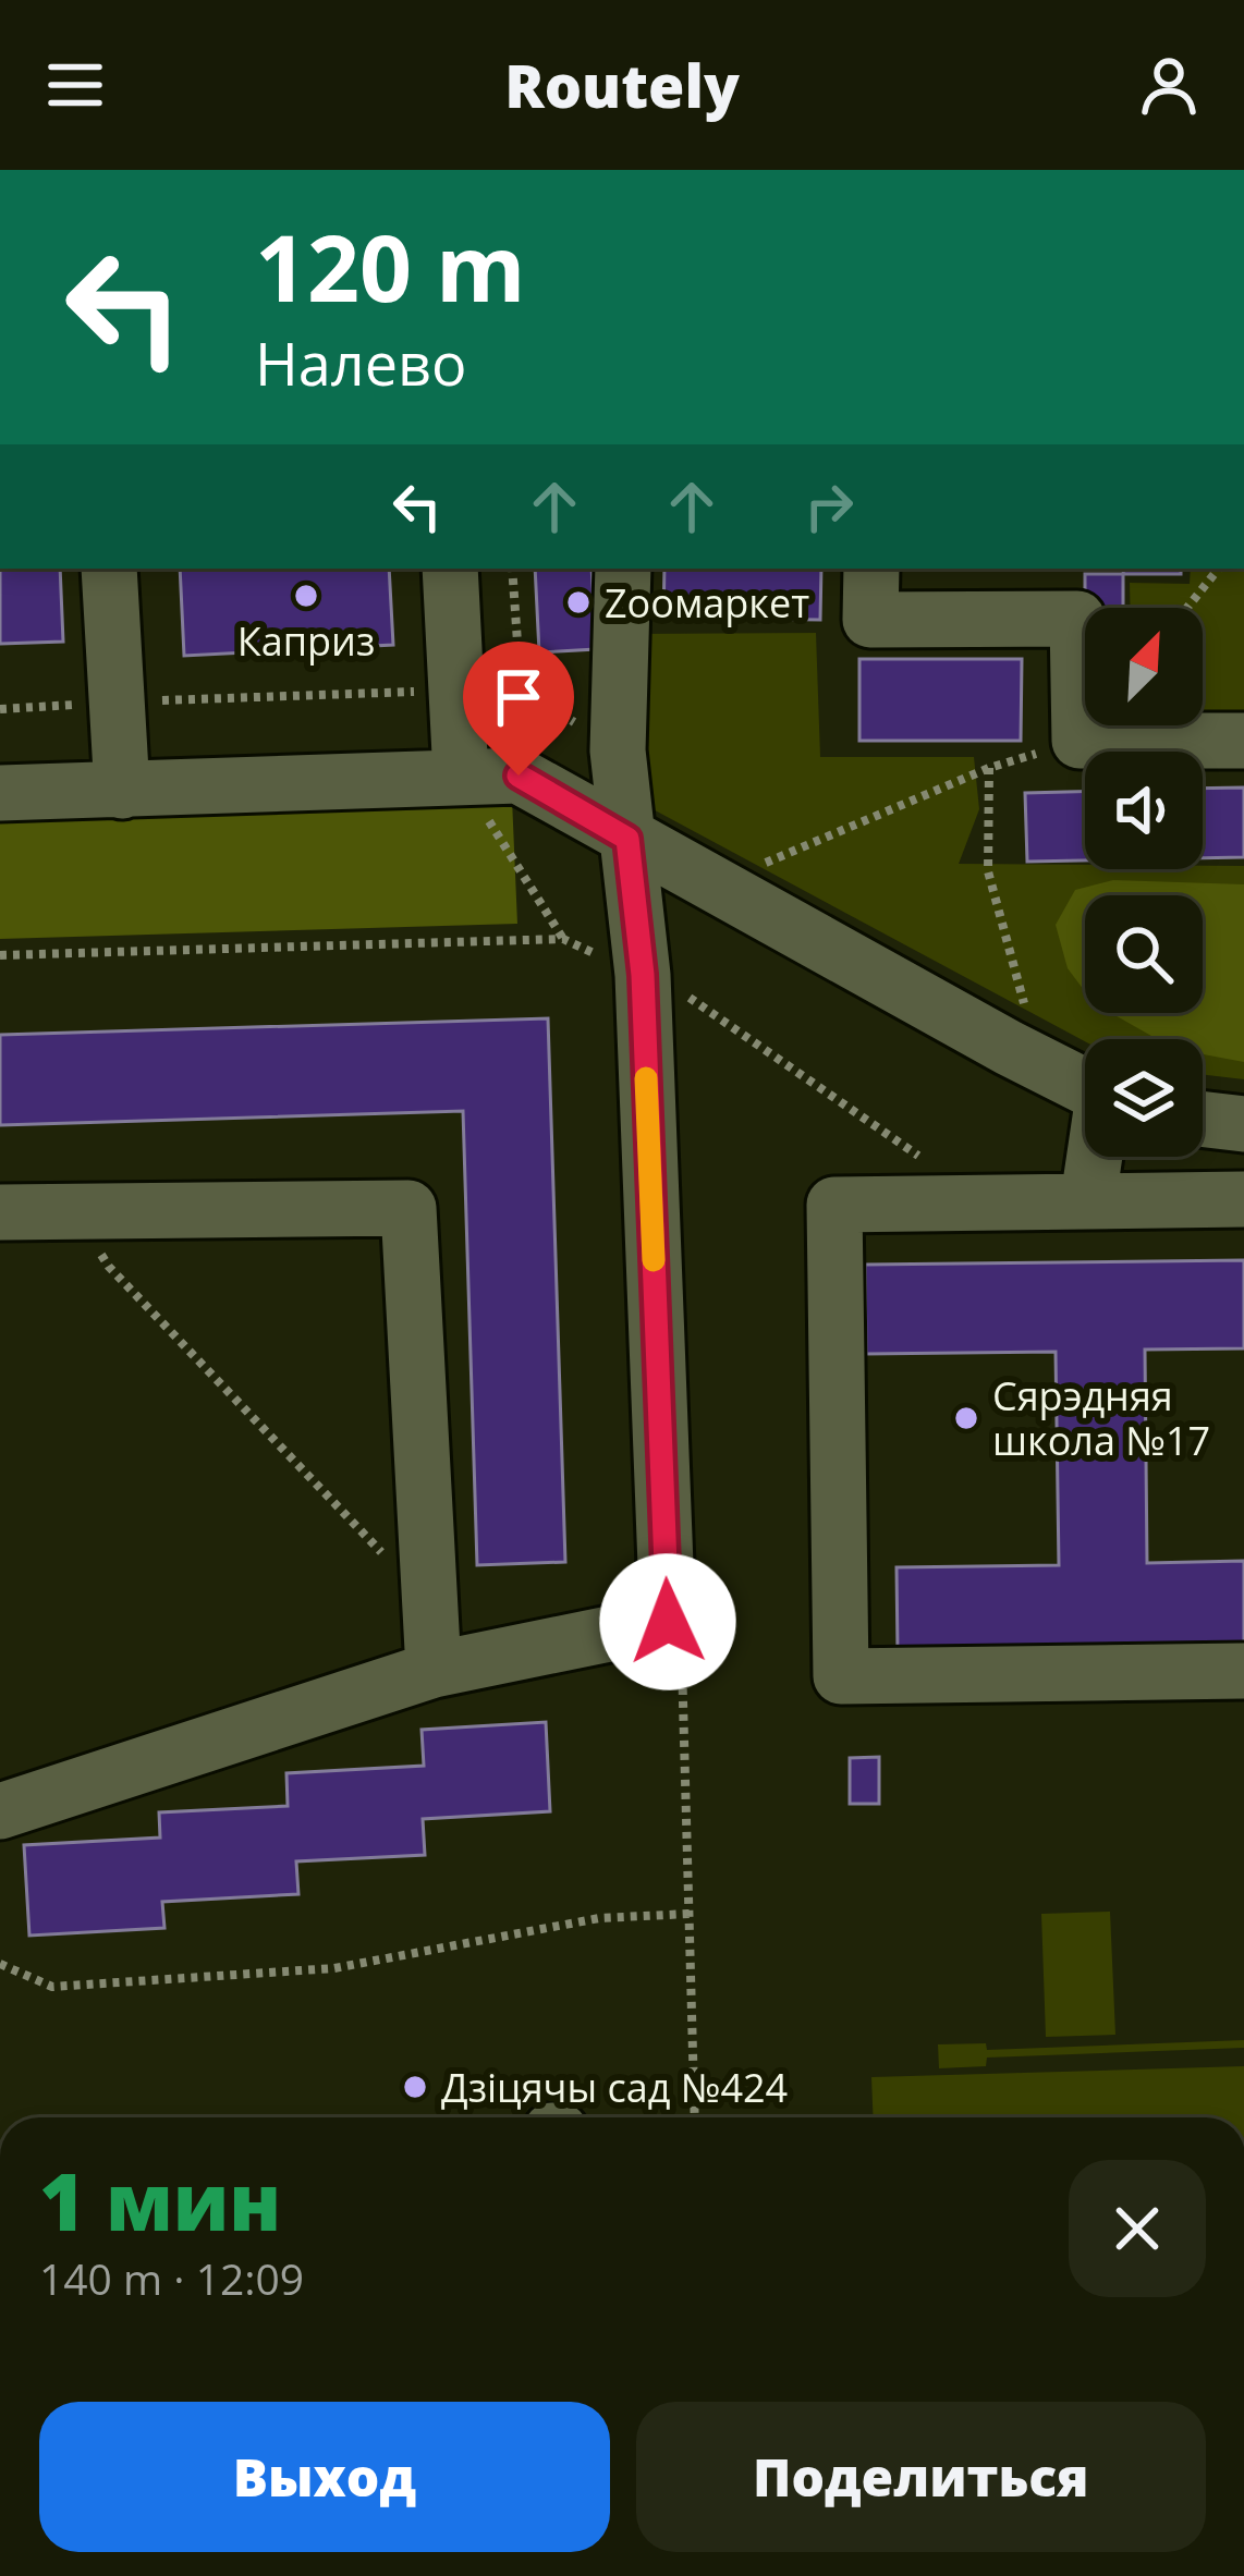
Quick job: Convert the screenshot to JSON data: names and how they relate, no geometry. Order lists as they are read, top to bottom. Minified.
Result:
{"places":["Каприз","Zooмаркет","Сярэдняя школа №17","Дзіцячы сад №424"],"north":"top right","page":{"header":"Routely","turn":["120 m","Налево"],"heading":["1 мин","140 m · 12:09"],"buttons":["Выход","Поделиться"]}}
